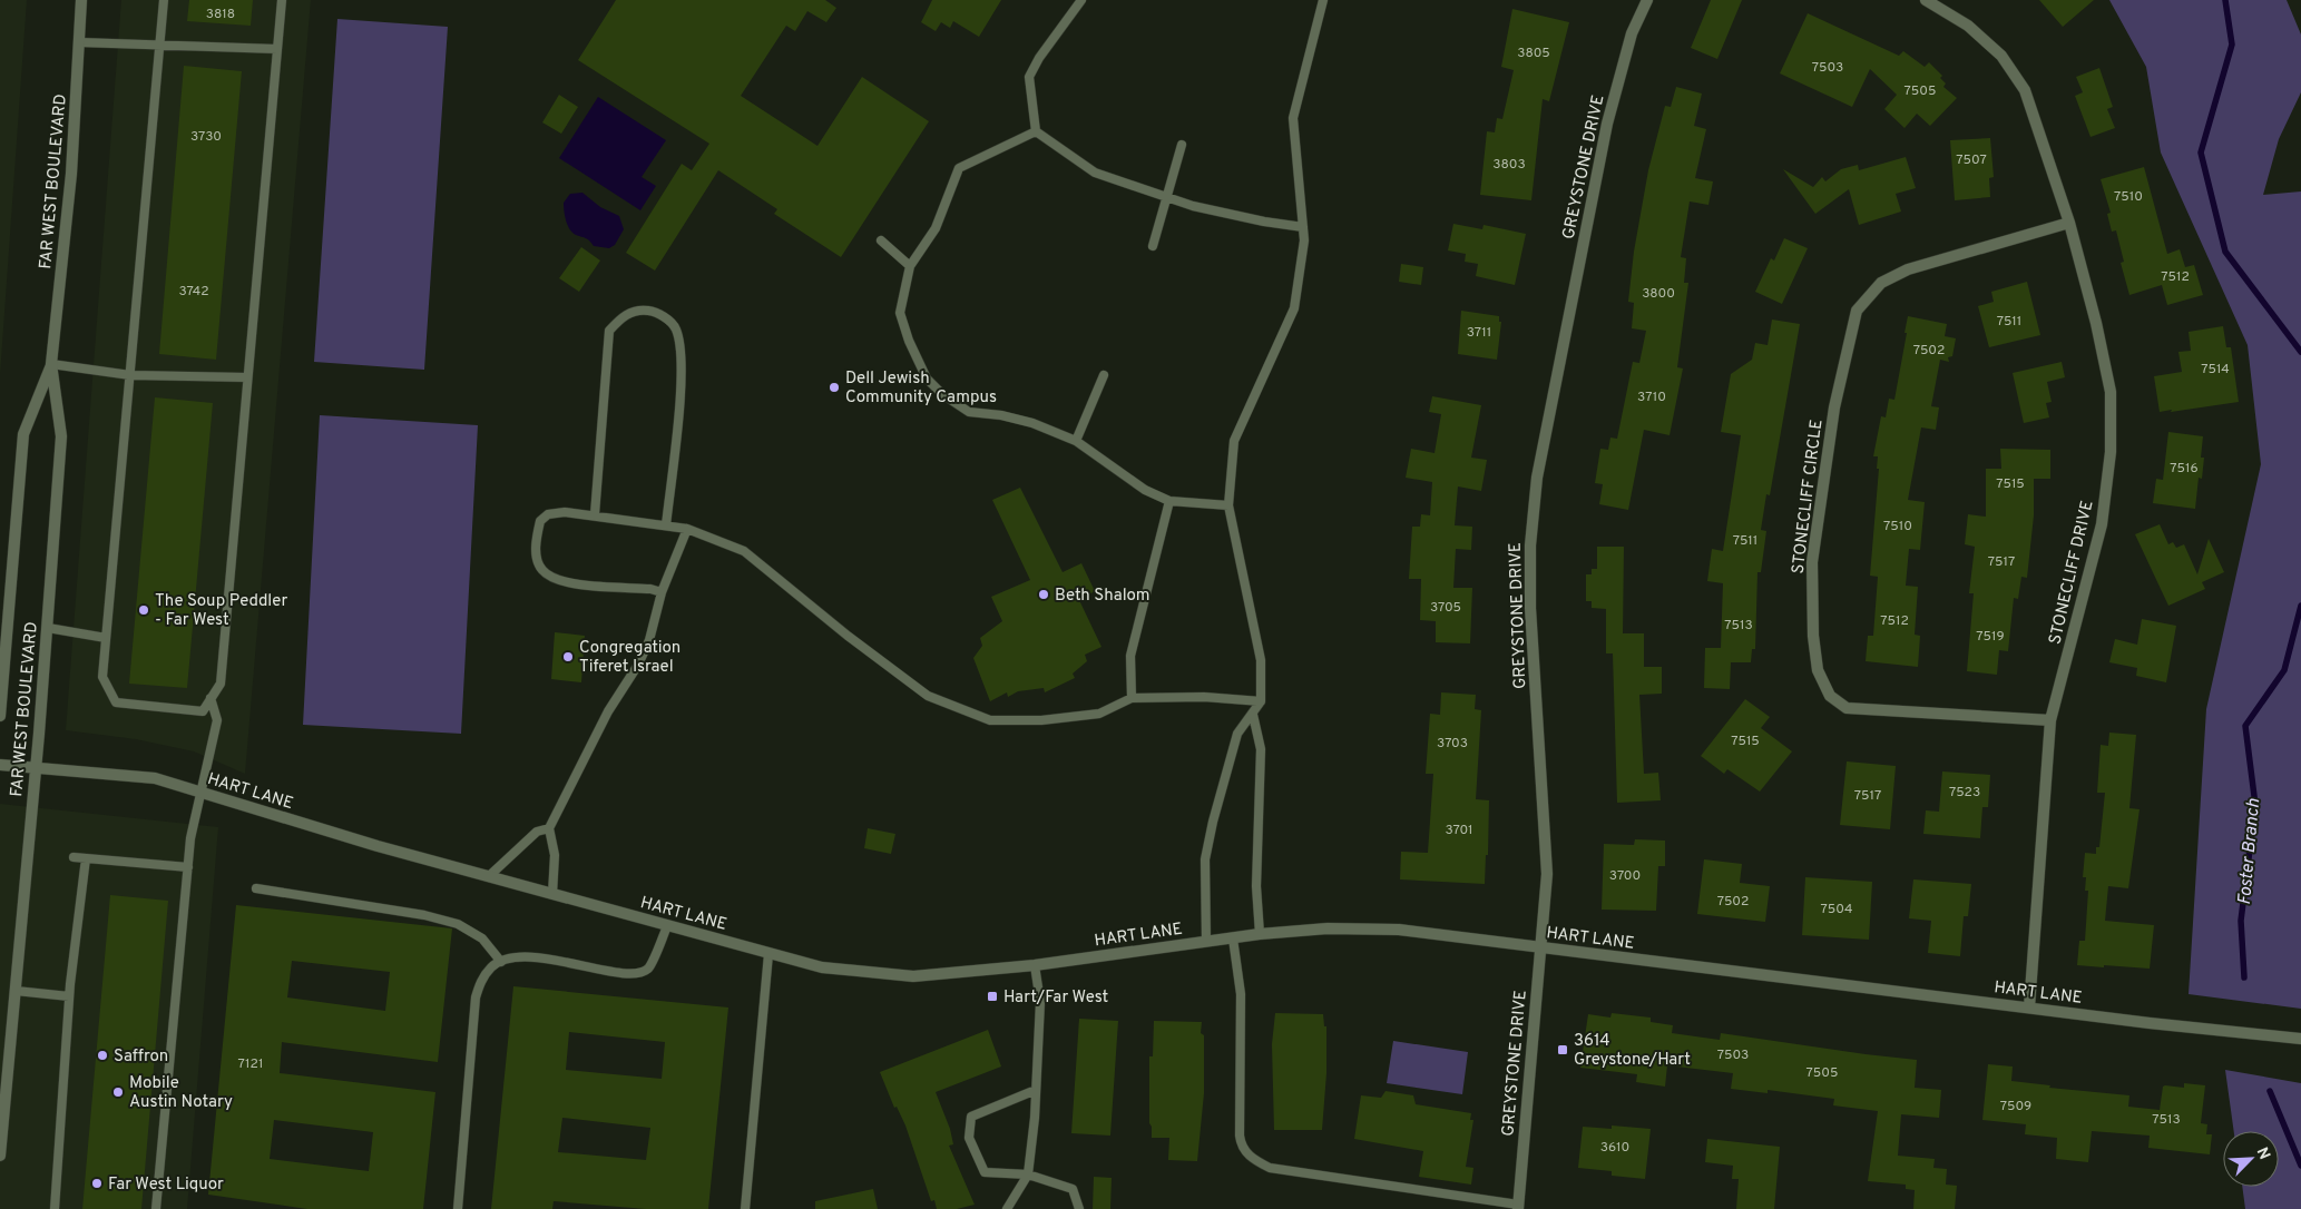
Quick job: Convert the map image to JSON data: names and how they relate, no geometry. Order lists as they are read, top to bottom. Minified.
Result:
{"streets":{"street":["GREYSTONE DRIVE","FAR WEST BOULEVARD","STONECLIFF CIRCLE","STONECLIFF DRIVE","HART LANE"]},"crossings":[["GREYSTONE DRIVE","HART LANE"],["FAR WEST BOULEVARD","HART LANE"],["STONECLIFF CIRCLE","STONECLIFF DRIVE"],["STONECLIFF DRIVE","HART LANE"]],"water":["Foster Branch"],"places":{"other":["Dell Jewish Community Campus","Beth Shalom","The Soup Peddler - Far West","Congregation Tiferet Israel","Saffron","Mobile Austin Notary","Far West Liquor"],"transit":["Hart/Far West","3614 Greystone/Hart"]},"house_numbers":["3818","3805","7503","7505","3730","7507","3803","7510","7512","3742","3800","7511","3711","7502","7514","3710","7516","7515","7510","7511","7517","3705","7512","7513","7519","7515","3703","7523","7517","3701","3700","7502","7504","7503","7121","7505","7509","7513","3610"],"north":"top right"}
